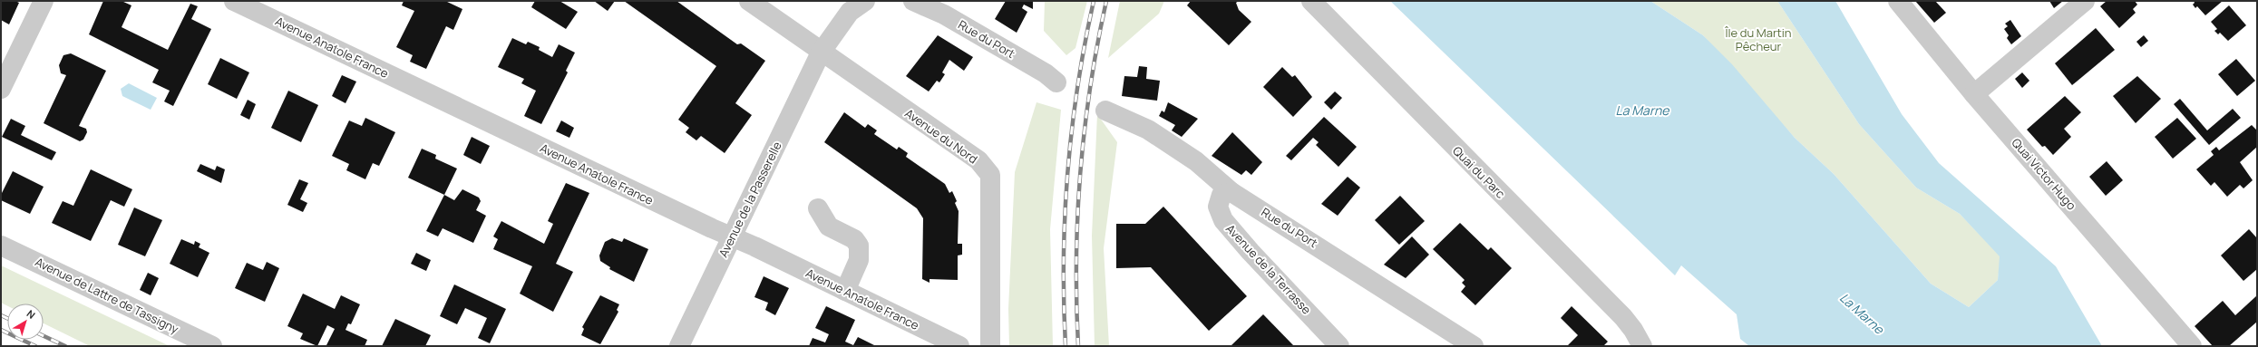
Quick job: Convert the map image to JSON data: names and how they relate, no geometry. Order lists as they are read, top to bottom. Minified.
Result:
{"streets":{"street":["Rue du Port","Avenue Anatole France","Avenue du Nord","Quai du Parc","Quai Victor Hugo","Avenue de la Passerelle","Avenue de la Terrasse","Avenue de Lattre de Tassigny"]},"crossings":[["Rue du Port","Avenue de la Terrasse"],["Avenue Anatole France","Avenue de la Passerelle"],["Avenue du Nord","Avenue de la Passerelle"]],"water":["La Marne"],"parks":["Île du Martin Pêcheur"],"north":"top right"}
